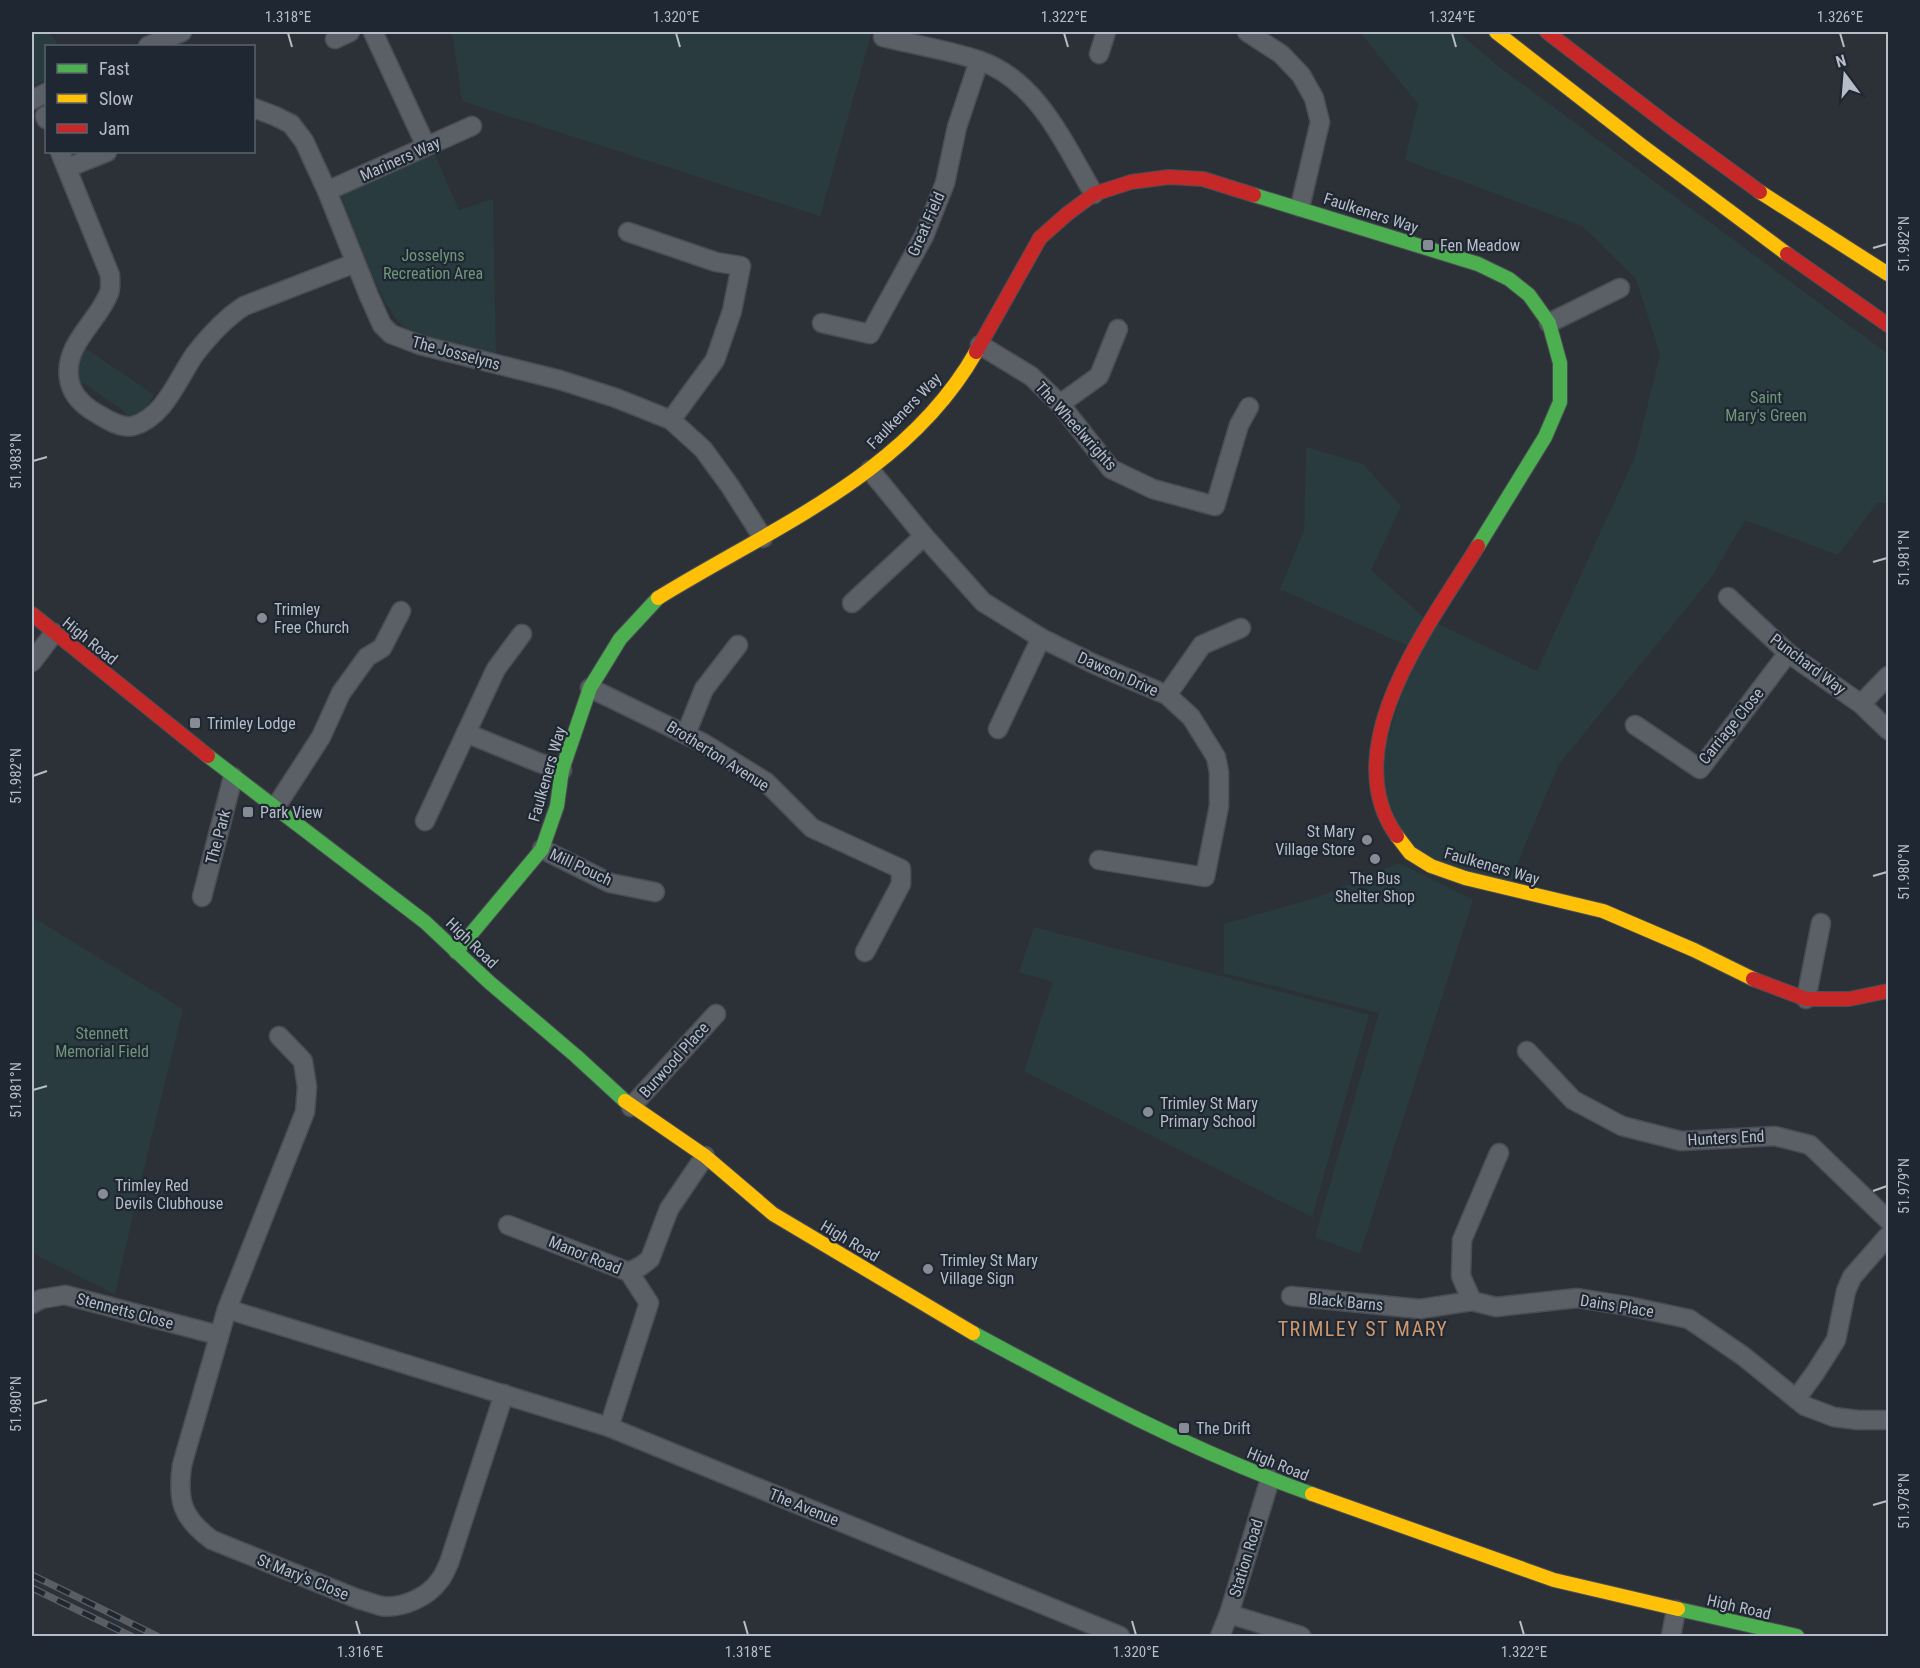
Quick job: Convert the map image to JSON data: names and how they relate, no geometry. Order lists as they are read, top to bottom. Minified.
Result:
{"streets":{"main road":["Faulkeners Way","High Road"],"street":["Mariners Way","Great Field","The Josselyns","The Wheelwrights","Punchard Way","Dawson Drive","Carriage Close","Brotherton Avenue","The Park","Mill Pouch","Burwood Place","Hunters End","Manor Road","Black Barns","Dains Place","Stennetts Close","The Avenue","Station Road","St Mary's Close"]},"crossings":[["Mariners Way","The Josselyns"],["Faulkeners Way","The Josselyns"],["Faulkeners Way","The Wheelwrights"],["Faulkeners Way","High Road"],["Faulkeners Way","Dawson Drive"],["Faulkeners Way","Brotherton Avenue"],["Faulkeners Way","Mill Pouch"],["High Road","The Park"],["High Road","Burwood Place"],["High Road","Station Road"],["Punchard Way","Carriage Close"],["Manor Road","The Avenue"],["Black Barns","Dains Place"],["Stennetts Close","St Mary's Close"]],"districts":["TRIMLEY ST MARY"],"parks":["Josselyns Recreation Area","Saint Mary's Green","Stennett Memorial Field"],"places":{"transit":["Fen Meadow","Trimley Lodge","Park View","The Drift"],"other":["Trimley Free Church","St Mary Village Store","The Bus Shelter Shop","Trimley St Mary Primary School","Trimley Red Devils Clubhouse","Trimley St Mary Village Sign"]},"legend":["Fast","Slow","Jam"],"north":"top","coordinates":["1.318°E","1.320°E","1.322°E","1.324°E","1.326°E","51.982°N","51.983°N","51.981°N","51.980°N","51.979°N","51.978°N","1.316°E"]}
